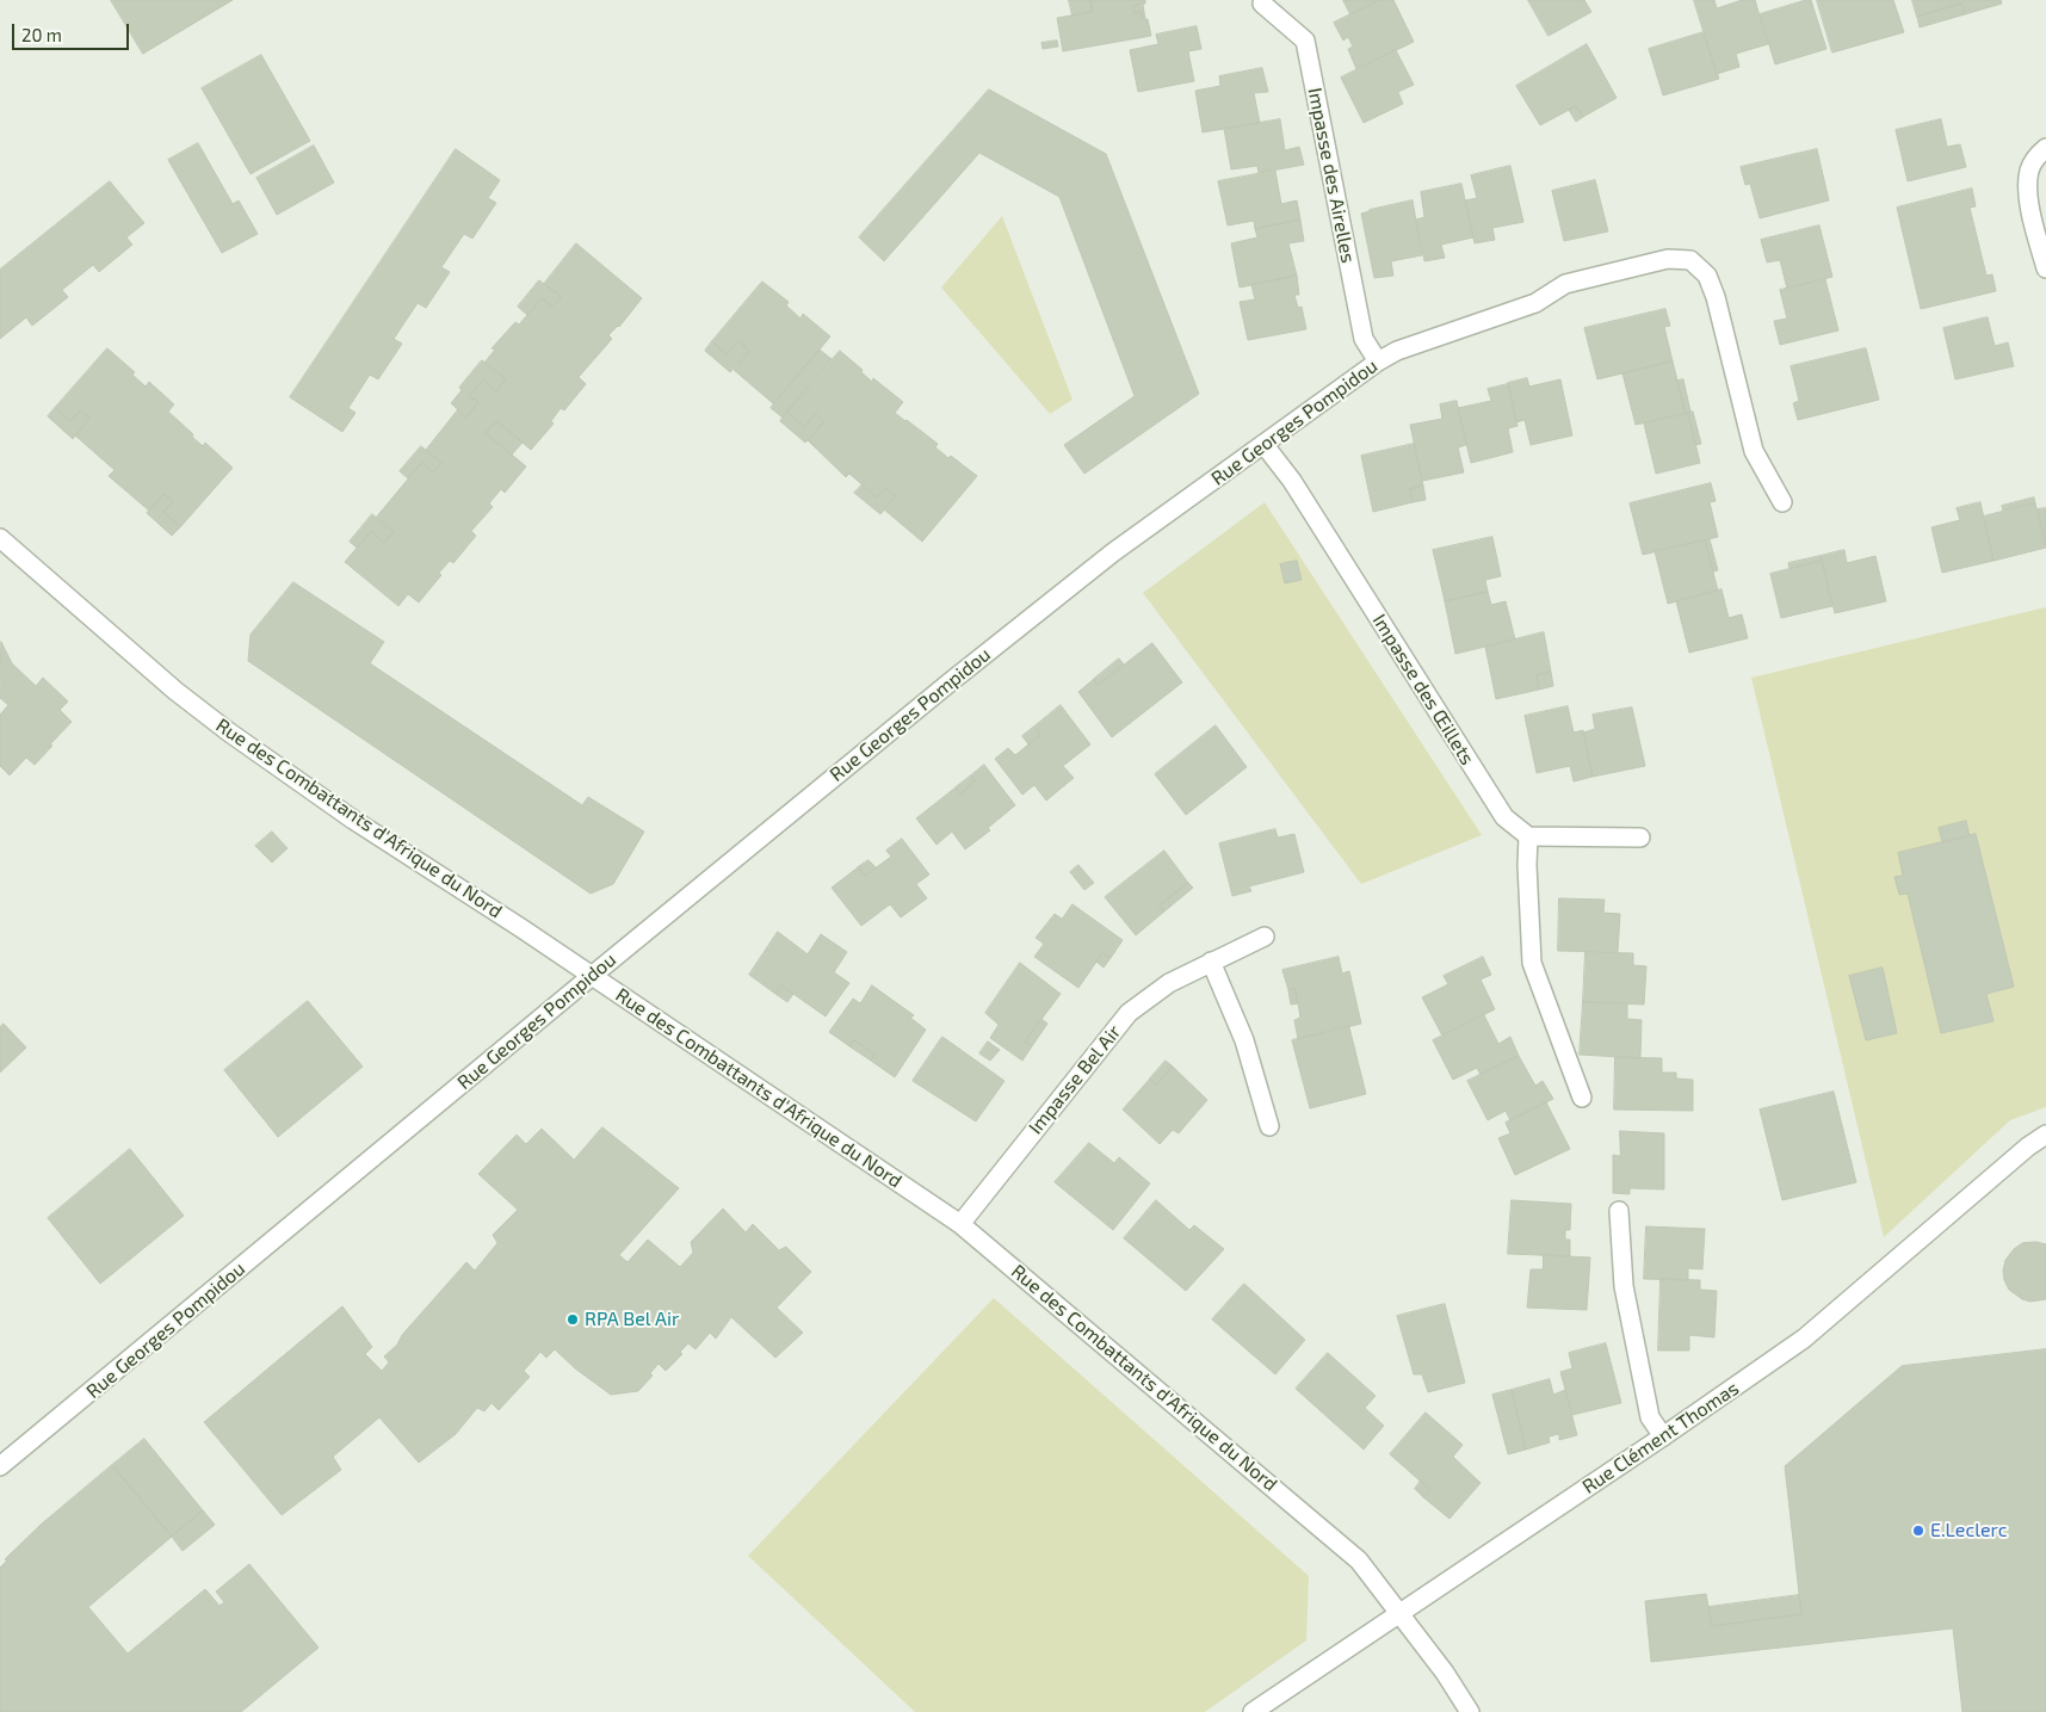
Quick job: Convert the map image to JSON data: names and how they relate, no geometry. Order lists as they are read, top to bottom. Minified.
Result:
{"streets":{"street":["Impasse des Airelles","Rue Georges Pompidou","Impasse des Œillets","Rue des Combattants d'Afrique du Nord","Impasse Bel Air","Rue Clément Thomas"]},"crossings":[["Impasse des Airelles","Rue Georges Pompidou"],["Rue Georges Pompidou","Impasse des Œillets"],["Rue Georges Pompidou","Rue des Combattants d'Afrique du Nord"],["Rue des Combattants d'Afrique du Nord","Impasse Bel Air"],["Rue des Combattants d'Afrique du Nord","Rue Clément Thomas"]],"places":["RPA Bel Air","E.Leclerc"],"scale_bar":"20 m"}
